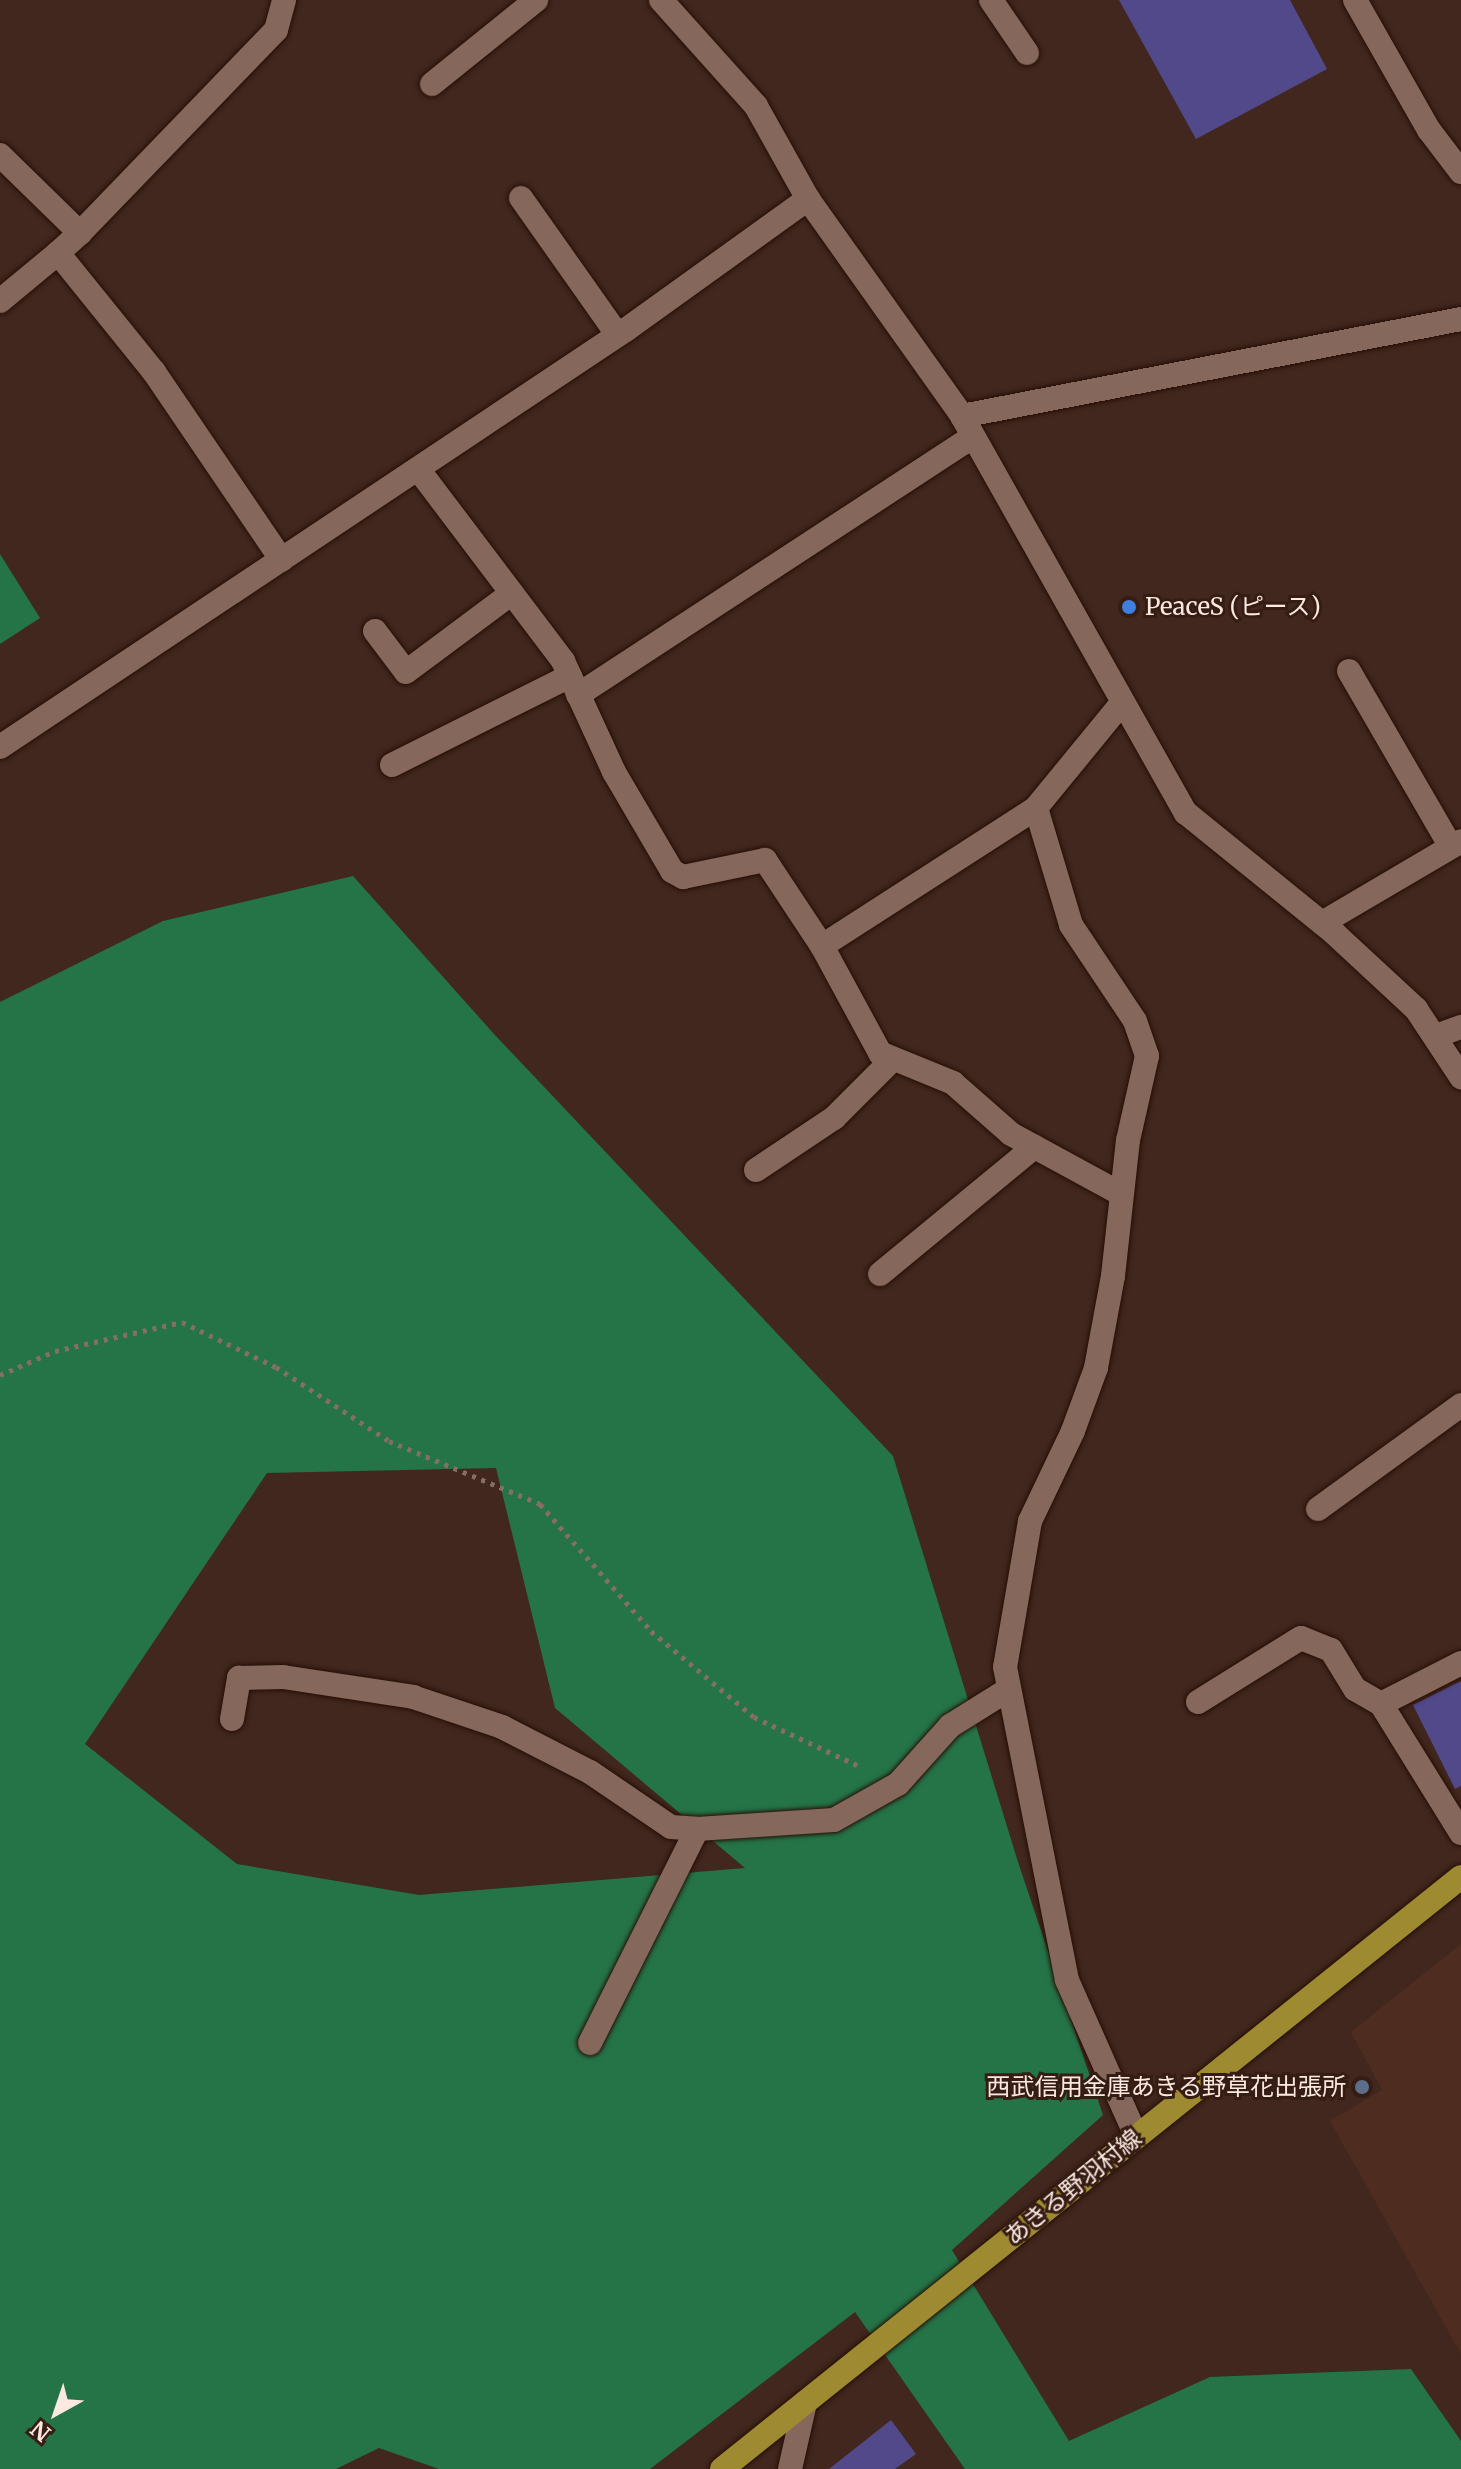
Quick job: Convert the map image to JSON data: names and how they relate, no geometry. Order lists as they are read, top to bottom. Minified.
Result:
{"streets":{"main road":["あきる野羽村線"]},"places":["PeaceS (ピース)","西武信用金庫あきる野草花出張所"],"north":"bottom left"}
